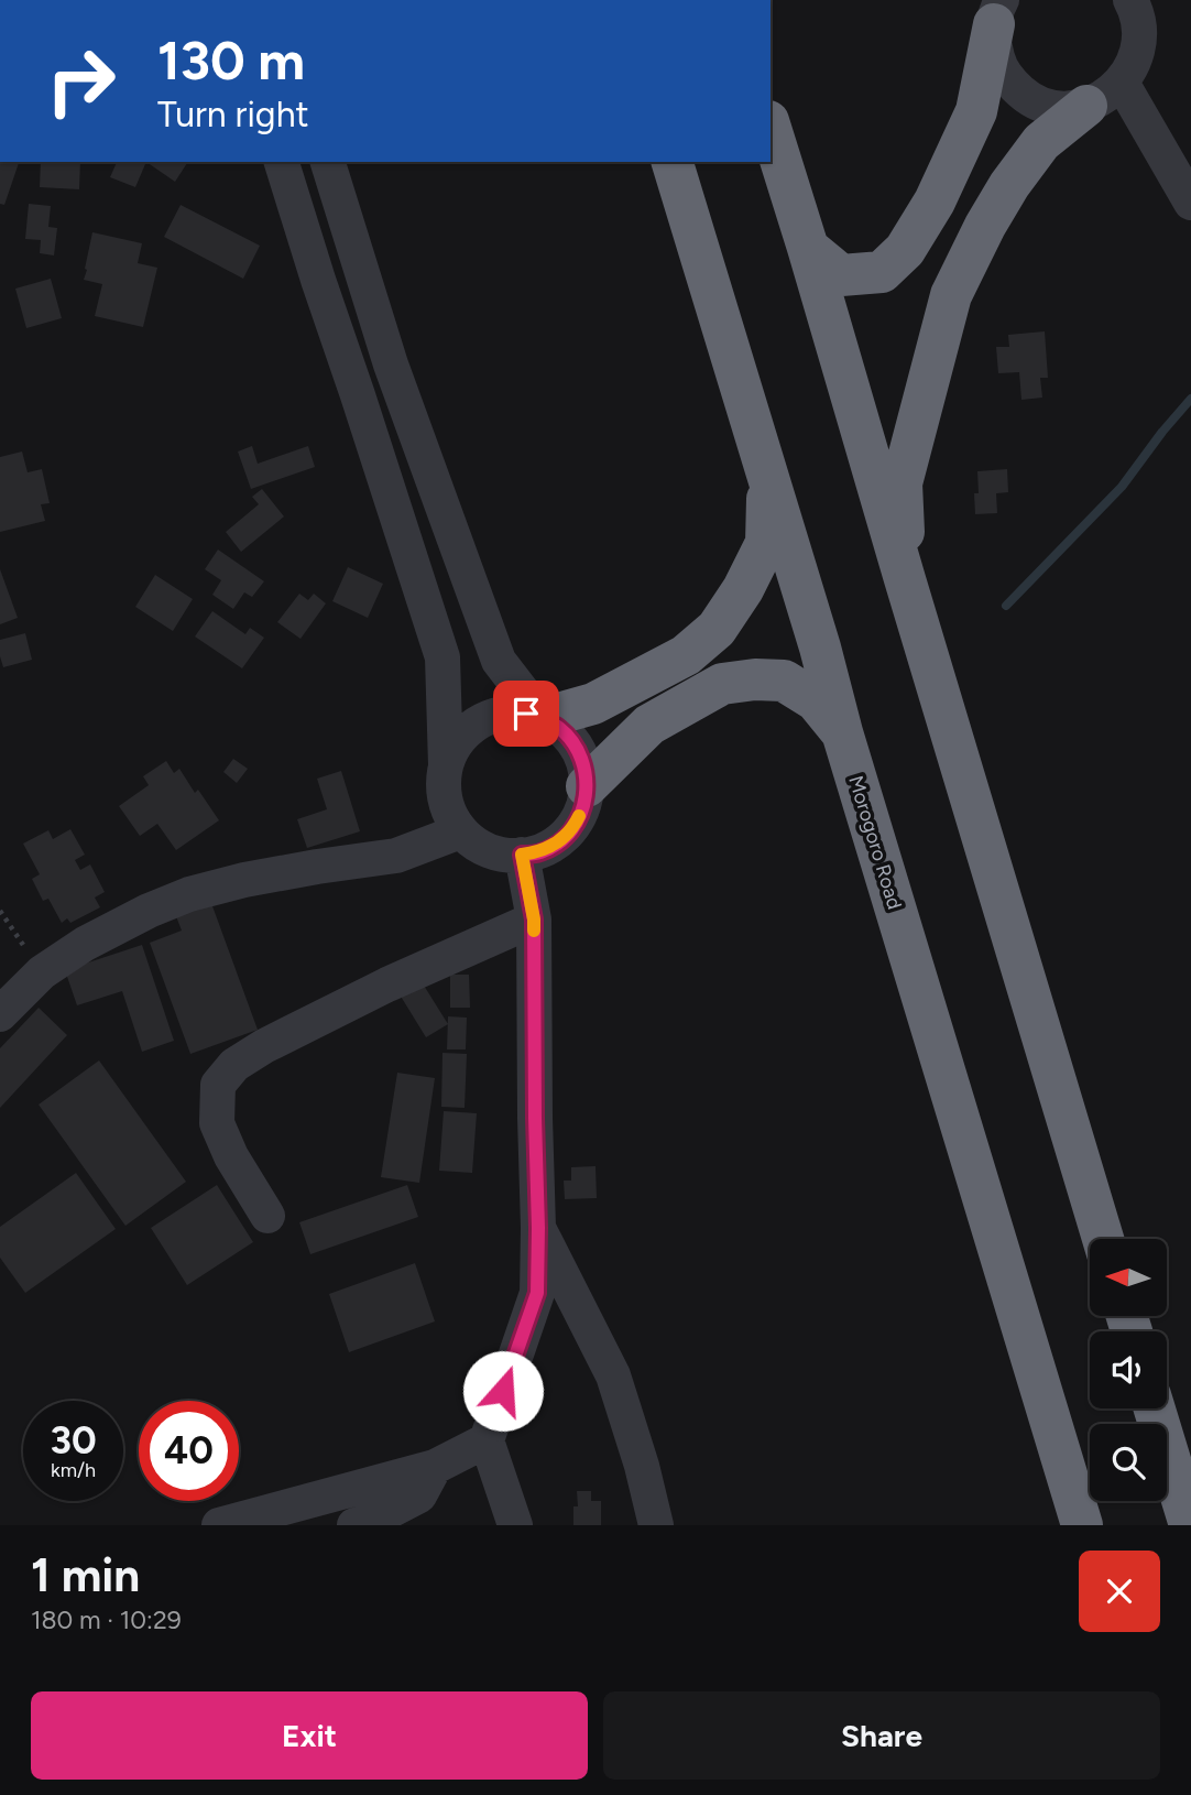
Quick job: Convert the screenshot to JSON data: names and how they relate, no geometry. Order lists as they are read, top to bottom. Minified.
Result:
{"streets":{"highway":["Morogoro Road"]},"north":"left","page":{"turn":["130 m","Turn right"],"speed":"30 km/h","limit":"40","heading":["1 min","180 m · 10:29"],"buttons":["Exit","Share"]}}
